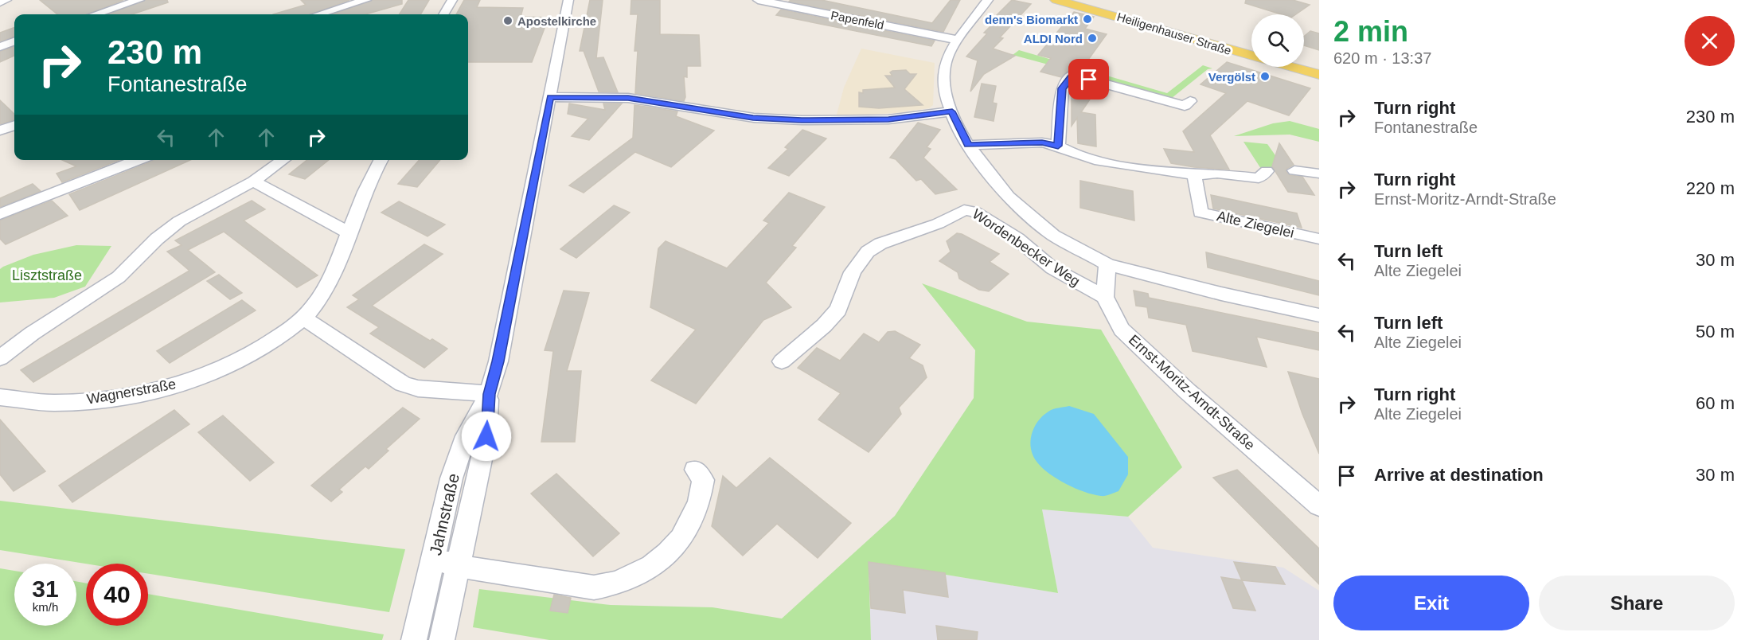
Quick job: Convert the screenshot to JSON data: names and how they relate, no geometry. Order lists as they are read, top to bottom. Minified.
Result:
{"streets":{"main road":["Heiligenhauser Straße"],"street":["Papenfeld","Alte Ziegelei","Wordenbecker Weg","Wagnerstraße","Ernst-Moritz-Arndt-Straße","Jahnstraße"]},"crossings":[["Wordenbecker Weg","Ernst-Moritz-Arndt-Straße"]],"parks":["Lisztstraße"],"places":["denn's Biomarkt","Apostelkirche","ALDI Nord","Vergölst"],"page":{"heading":["2 min","620 m · 13:37"],"turn":["230 m","Fontanestraße"],"list":[{"name":"Turn right","note":"Fontanestraße","value":"230 m"},{"name":"Turn right","note":"Ernst-Moritz-Arndt-Straße","value":"220 m"},{"name":"Turn left","note":"Alte Ziegelei","value":"30 m"},{"name":"Turn left","note":"Alte Ziegelei","value":"50 m"},{"name":"Turn right","note":"Alte Ziegelei","value":"60 m"},{"name":"Arrive at destination","value":"30 m"}],"speed":"31 km/h","limit":"40","buttons":["Exit","Share"]}}
